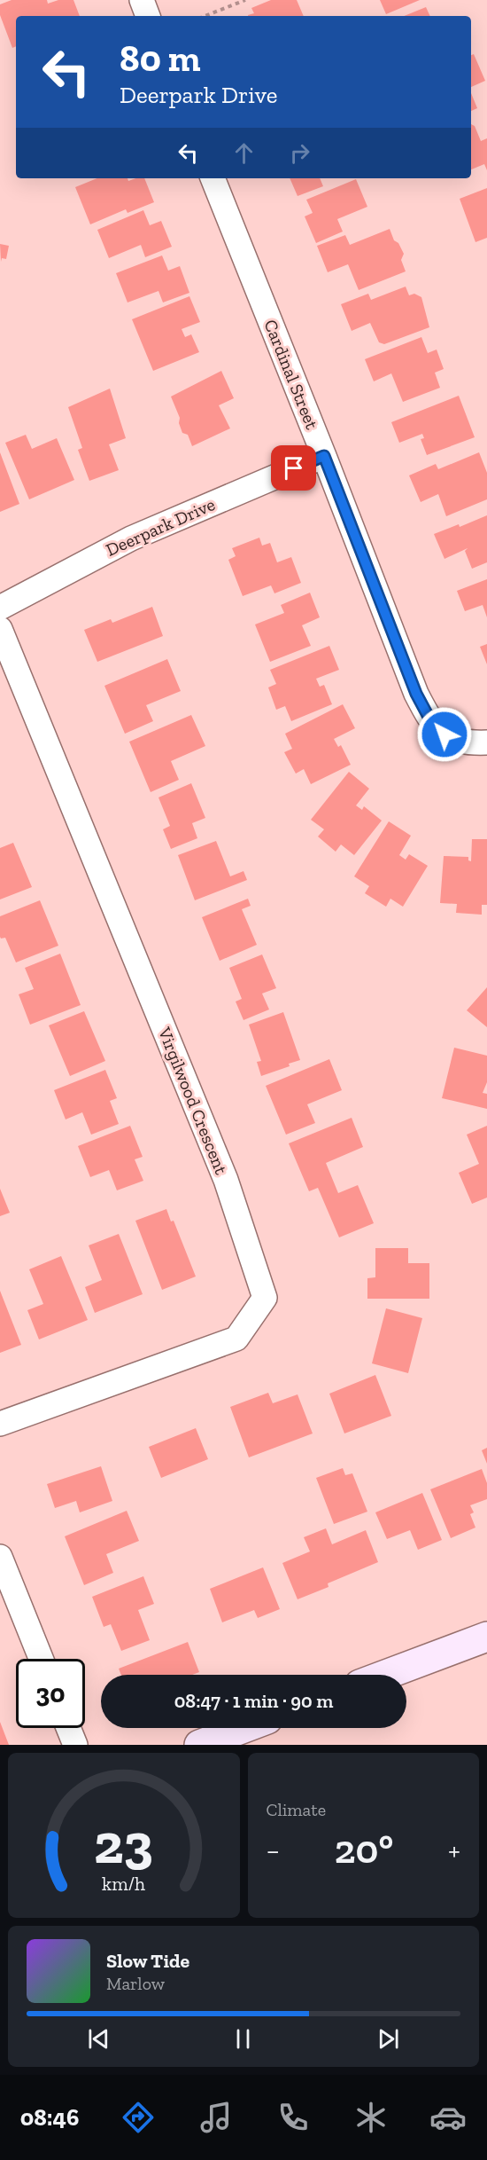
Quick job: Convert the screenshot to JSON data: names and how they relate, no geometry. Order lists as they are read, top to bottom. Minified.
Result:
{"streets":{"street":["Cardinal Street","Deerpark Drive","Virgilwood Crescent"]},"crossings":[["Cardinal Street","Deerpark Drive"]],"page":{"turn":["80 m","Deerpark Drive"],"limit":"30","trip":"08:47 · 1 min · 90 m","tile":"Climate","heat":["−","20°","+"],"song":["Slow Tide","Marlow"],"tabs":"08:46","gauge":["23","km/h"]}}
